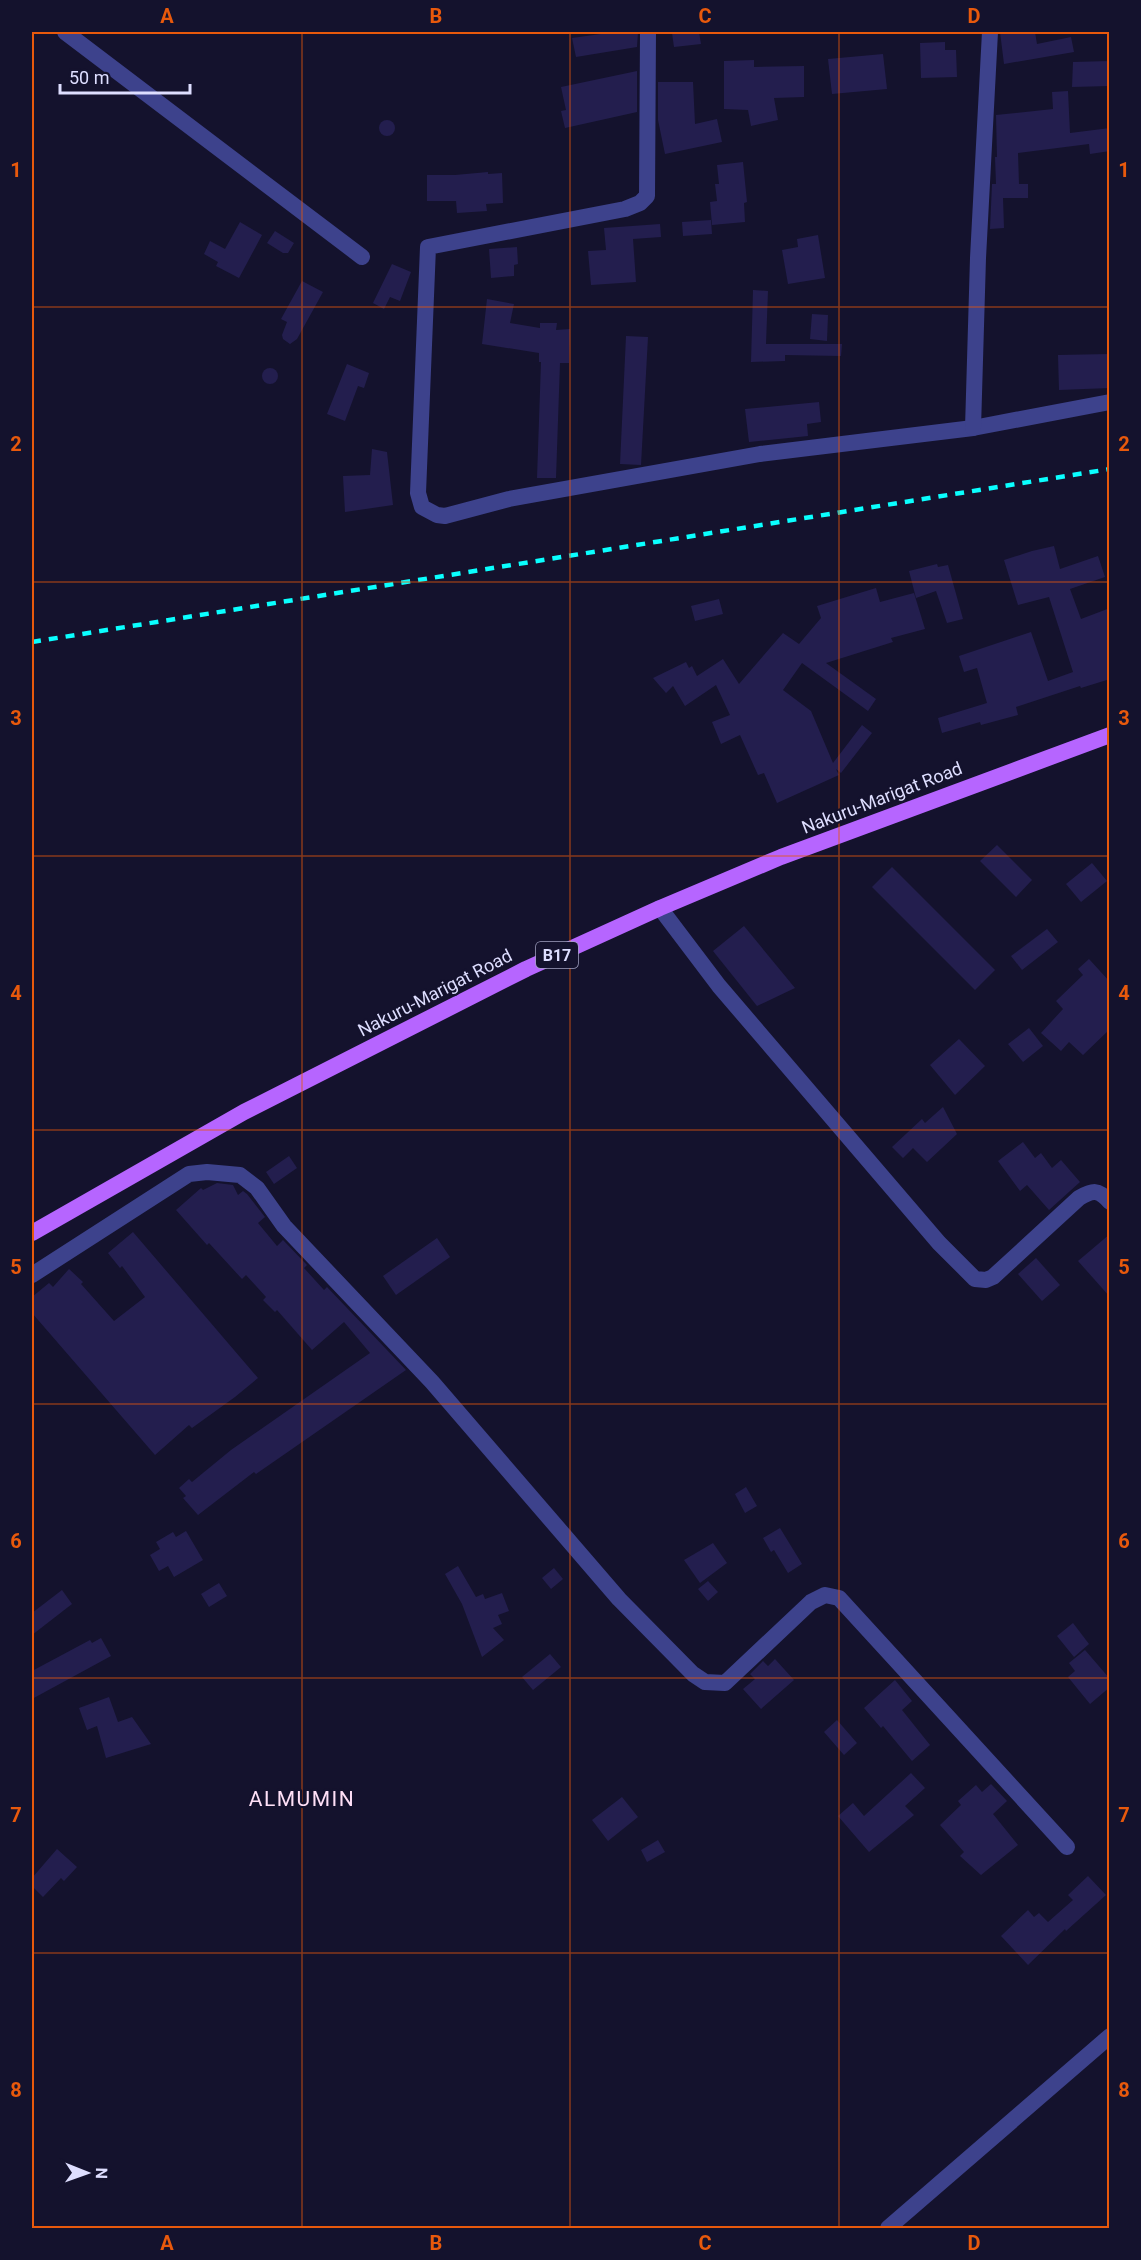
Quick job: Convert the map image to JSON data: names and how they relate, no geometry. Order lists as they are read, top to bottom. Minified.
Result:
{"streets":{"main road":["Nakuru-Marigat Road","B17"]},"districts":["ALMUMIN"],"scale_bar":"50 m","north":"right","grid":{"columns":["A","B","C","D"],"rows":["1","2","3","4","5","6","7","8"]}}
